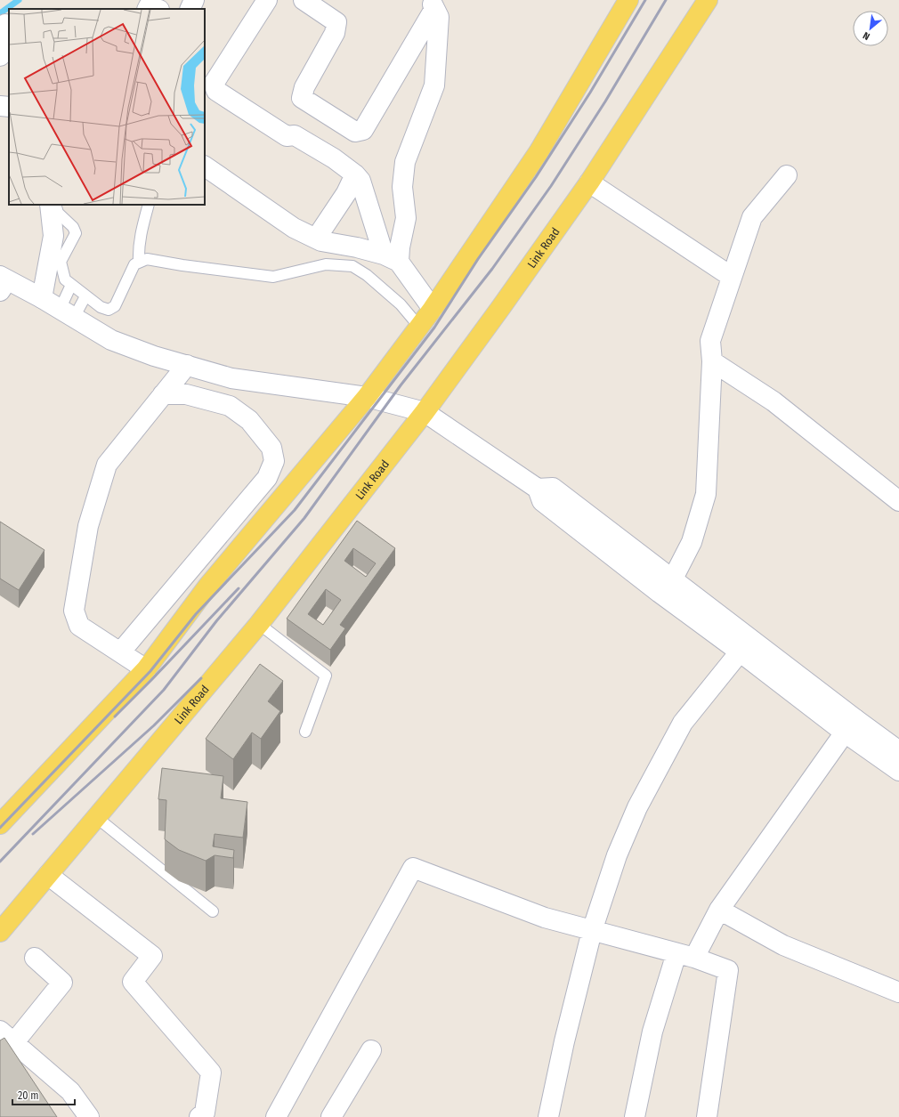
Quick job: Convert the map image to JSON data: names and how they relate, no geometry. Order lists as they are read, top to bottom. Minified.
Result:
{"streets":{"main road":["Link Road"]},"scale_bar":"20 m","north":"bottom left"}
